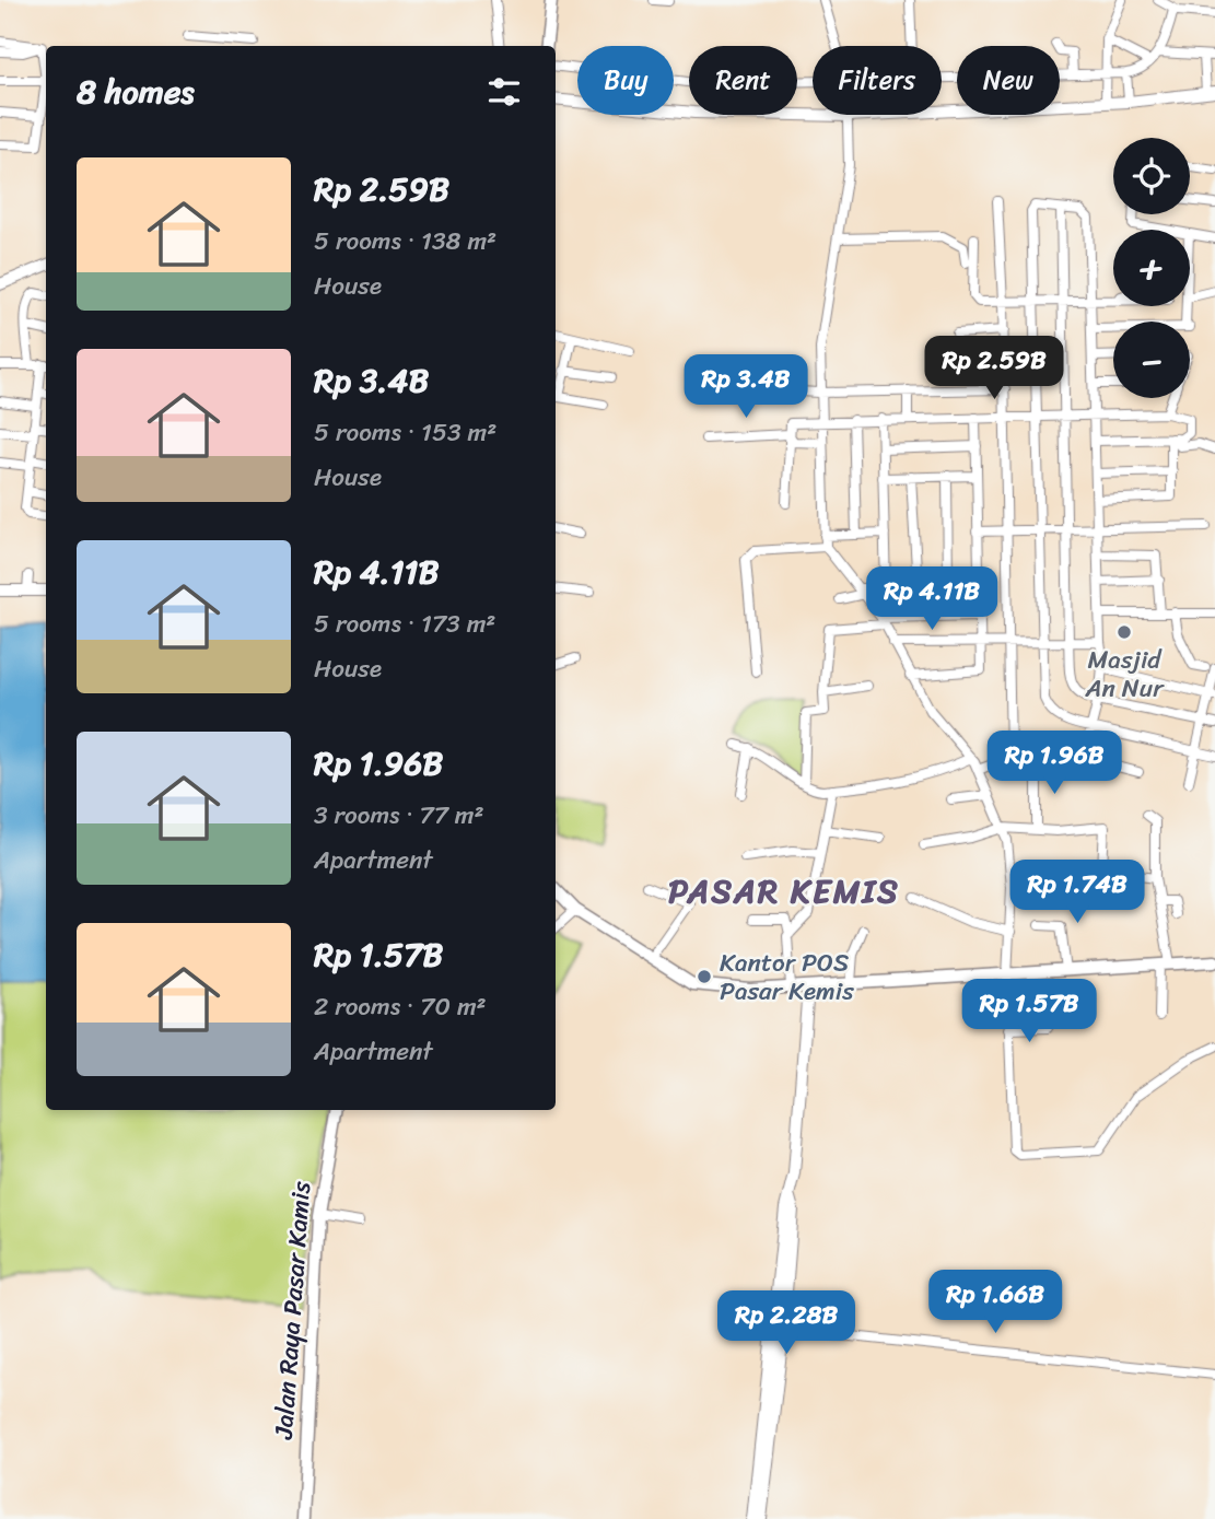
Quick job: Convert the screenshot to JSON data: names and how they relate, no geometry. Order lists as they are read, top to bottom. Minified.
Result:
{"streets":{"main road":["Jalan Raya Pasar Kamis"]},"districts":["PASAR KEMIS"],"places":["Masjid An Nur","Kantor POS Pasar Kemis"],"page":{"chip":["Buy","Rent","Filters","New"],"heading":"8 homes","map_buttons":["+","−"],"list":[{"name":"Rp 2.59B","note":"5 rooms · 138 m² · House"},{"name":"Rp 3.4B","note":"5 rooms · 153 m² · House"},{"name":"Rp 4.11B","note":"5 rooms · 173 m² · House"},{"name":"Rp 1.96B","note":"3 rooms · 77 m² · Apartment"},{"name":"Rp 1.57B","note":"2 rooms · 70 m² · Apartment"}],"price":["Rp 2.59B","Rp 3.4B","Rp 4.11B","Rp 1.96B","Rp 1.74B","Rp 1.57B","Rp 1.66B","Rp 2.28B"]}}
